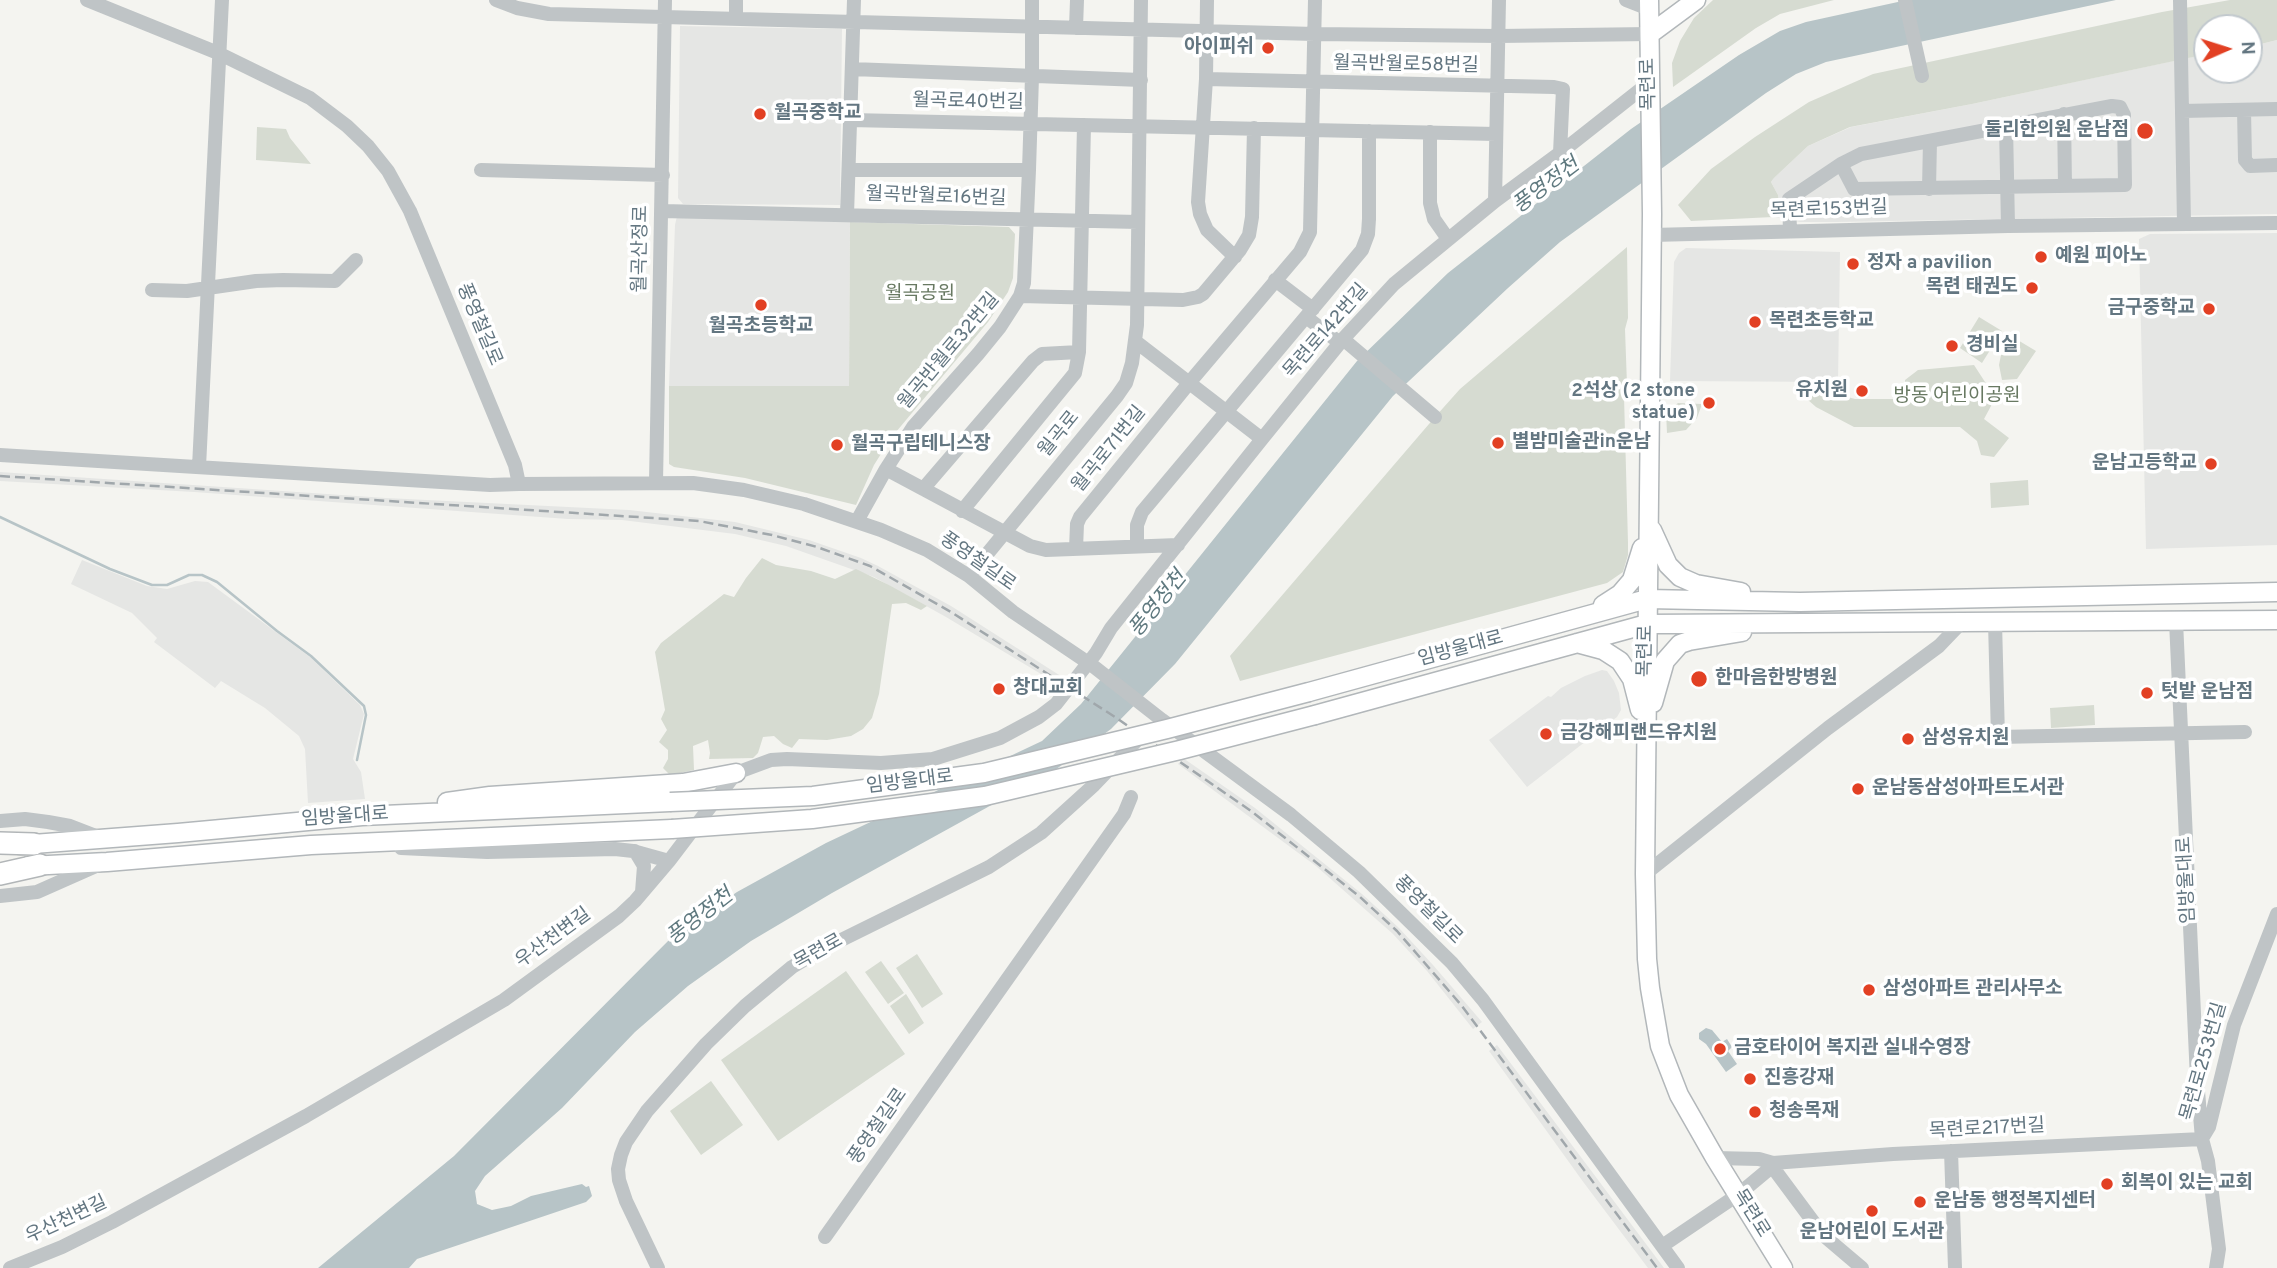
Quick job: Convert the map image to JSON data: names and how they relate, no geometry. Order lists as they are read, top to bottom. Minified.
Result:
{"streets":{"main road":["목련로","임방울대로"],"street":["월곡반월로58번길","월곡로40번길","월곡반월로16번길","목련로153번길","월곡산정로","풍영철길로","목련로142번길","월곡반월로32번길","월곡로","월곡로71번길","우산천변길","목련로253번길","목련로217번길"]},"crossings":[["월곡반월로58번길","월곡로40번길"],["월곡반월로58번길","목련로142번길"],["월곡반월로58번길","월곡로71번길"],["목련로","목련로153번길"],["목련로","풍영철길로"],["목련로","목련로142번길"],["목련로","임방울대로"],["목련로","목련로217번길"],["월곡로40번길","월곡반월로16번길"],["월곡로40번길","월곡반월로32번길"],["월곡로40번길","월곡로"],["월곡반월로16번길","월곡반월로32번길"],["월곡반월로16번길","월곡로"],["월곡산정로","풍영철길로"],["풍영철길로","목련로142번길"],["풍영철길로","월곡반월로32번길"],["풍영철길로","월곡로"],["임방울대로","목련로253번길"],["임방울대로","목련로217번길"],["목련로253번길","목련로217번길"]],"water":["풍영정천"],"parks":["월곡공원","방동 어린이공원"],"places":["아이피쉬","월곡중학교","둘리한의원 운남점","예원 피아노","정자 a pavilion","목련 태권도","월곡초등학교","금구중학교","목련초등학교","경비실","유치원","2석상 (2 stone statue)","별밤미술관in운남","월곡구립테니스장","운남고등학교","한마음한방병원","창대교회","텃밭 운남점","금강해피랜드유치원","삼성유치원","운남동삼성아파트도서관","삼성아파트 관리사무소","금호타이어 복지관 실내수영장","진흥강재","청송목재","회복이 있는 교회","운남동 행정복지센터","운남어린이 도서관"],"north":"right"}
